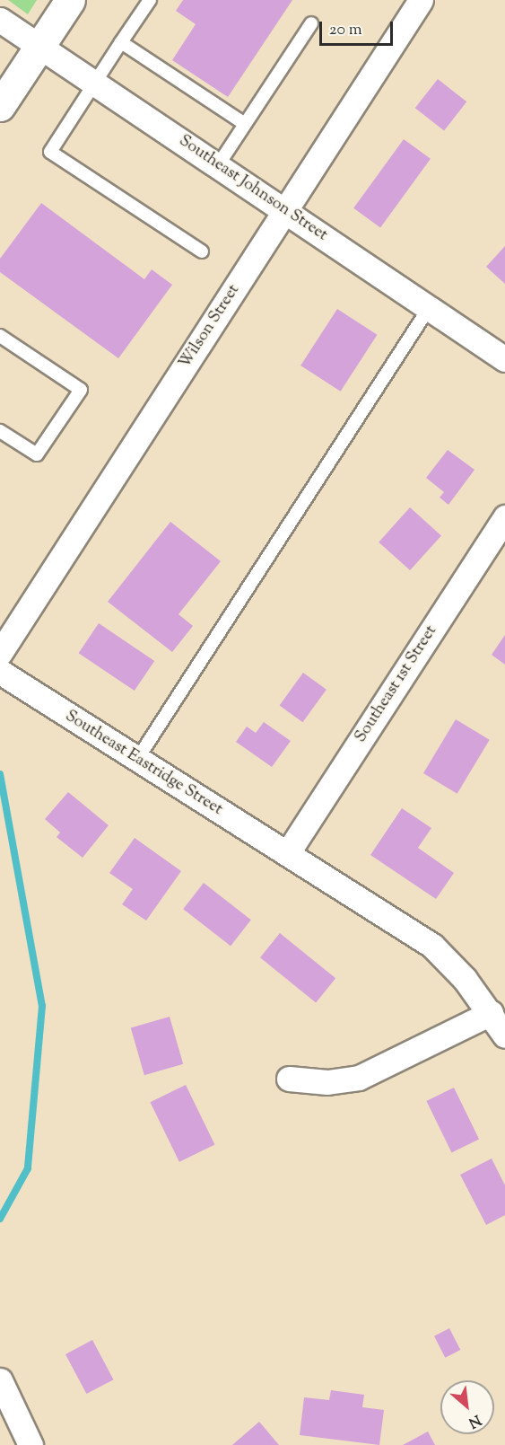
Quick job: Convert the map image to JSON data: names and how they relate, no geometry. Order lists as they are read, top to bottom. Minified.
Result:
{"streets":{"street":["Southeast Johnson Street","Wilson Street","Southeast 1st Street","Southeast Eastridge Street"]},"crossings":[["Southeast Johnson Street","Wilson Street"],["Southeast 1st Street","Southeast Eastridge Street"]],"scale_bar":"20 m","north":"bottom right"}
